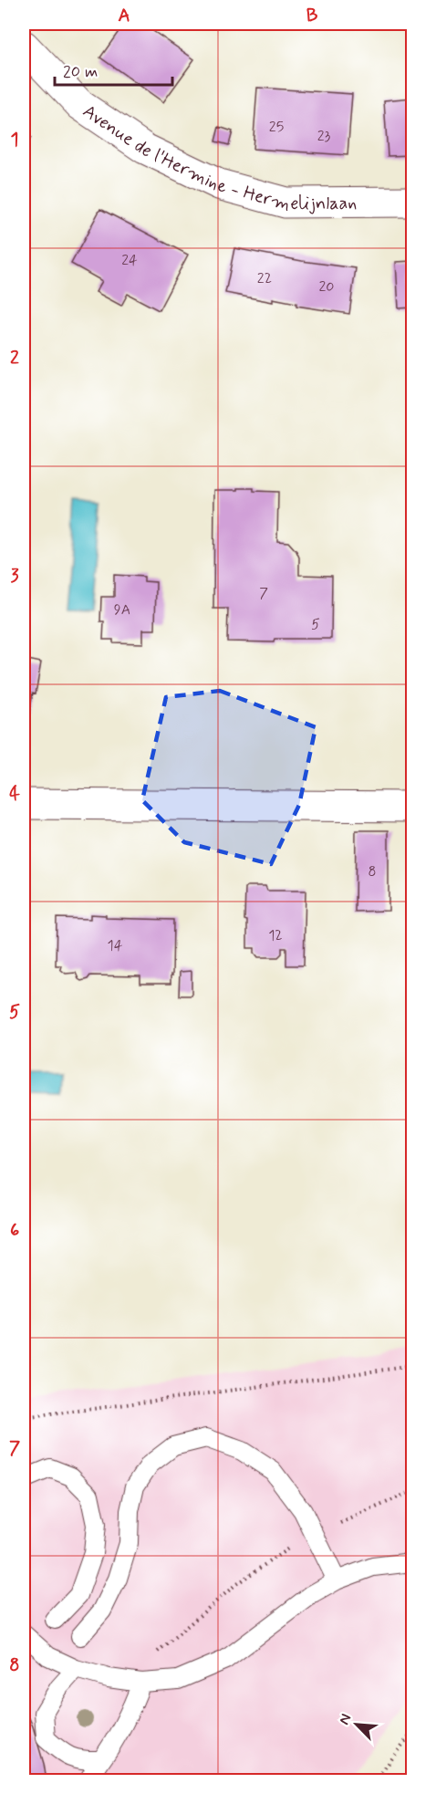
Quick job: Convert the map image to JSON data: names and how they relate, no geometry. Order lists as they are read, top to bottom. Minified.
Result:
{"streets":{"street":["Avenue de l'Hermine - Hermelijnlaan"]},"house_numbers":["25","23","24","22","20","7","9A","5","8","12","14"],"scale_bar":"20 m","north":"top left","grid":{"columns":["A","B"],"rows":["1","2","3","4","5","6","7","8"]}}
